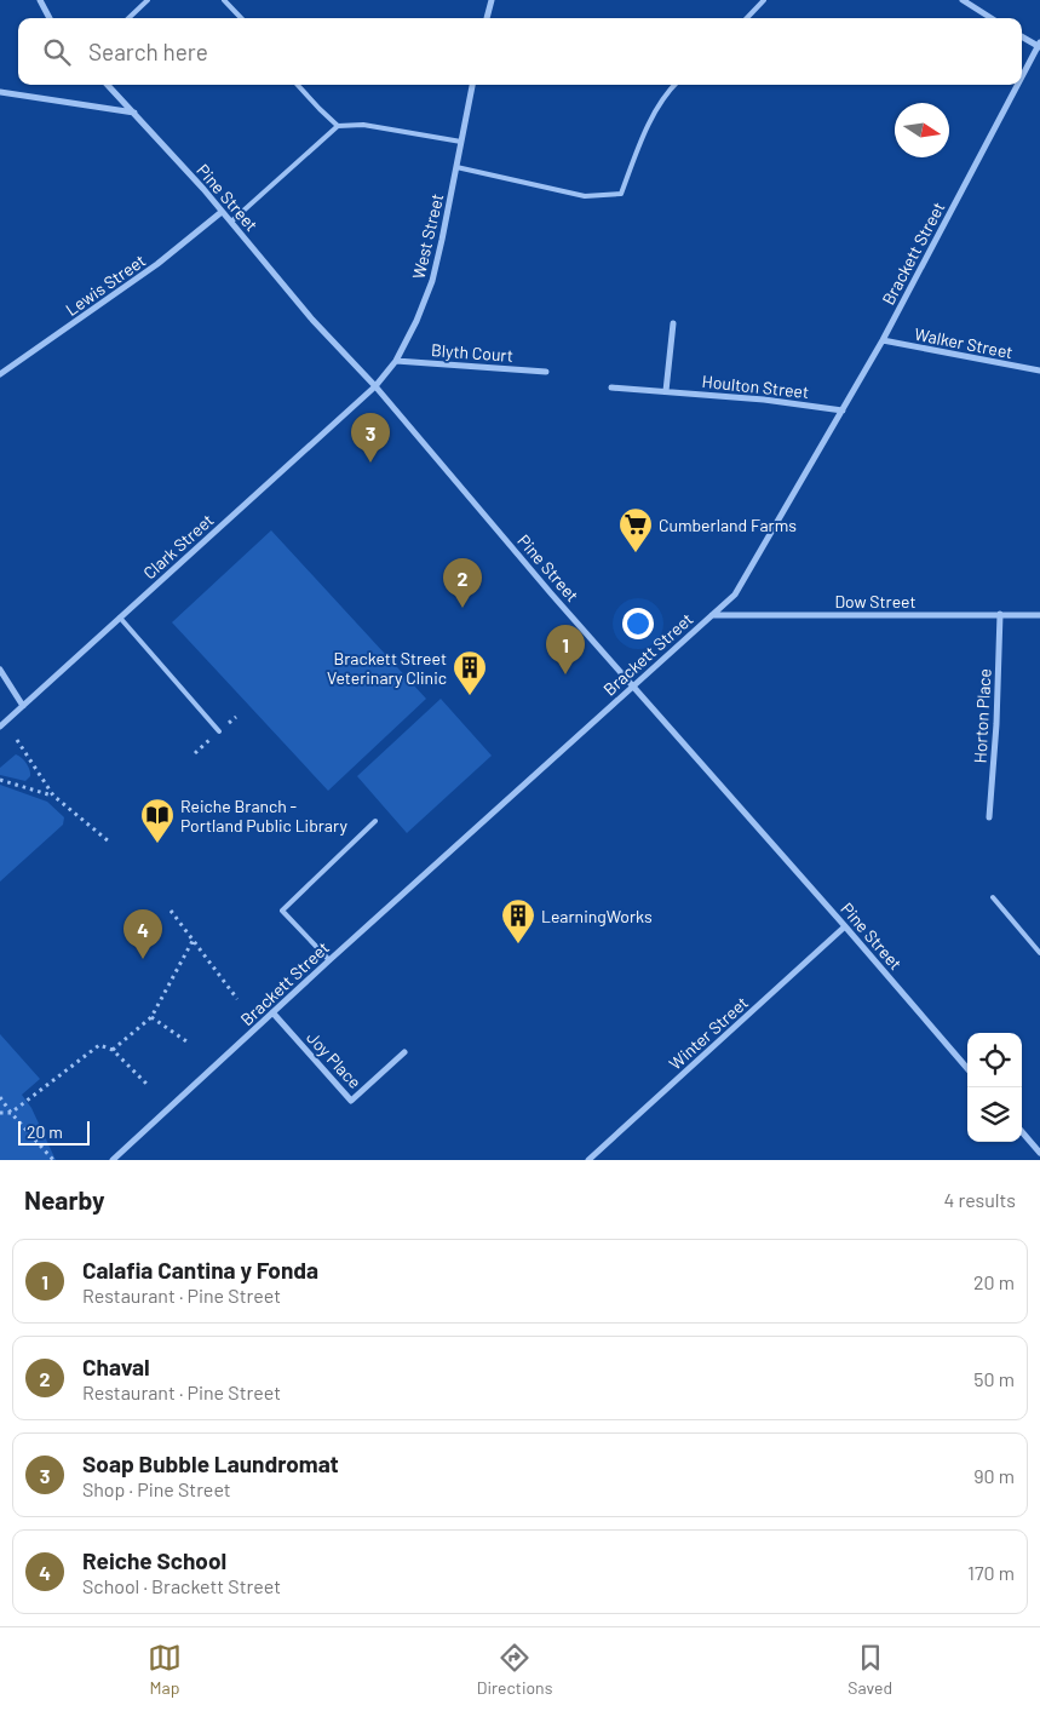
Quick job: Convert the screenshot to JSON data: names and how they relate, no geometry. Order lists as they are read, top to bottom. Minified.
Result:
{"streets":{"street":["Pine Street","West Street","Brackett Street","Lewis Street","Walker Street","Blyth Court","Houlton Street","Clark Street","Dow Street","Horton Place","Winter Street","Joy Place"]},"crossings":[["Pine Street","West Street"],["Pine Street","Brackett Street"],["Pine Street","Lewis Street"],["Pine Street","Clark Street"],["Pine Street","Winter Street"],["West Street","Blyth Court"],["West Street","Clark Street"],["Brackett Street","Walker Street"],["Brackett Street","Houlton Street"],["Brackett Street","Dow Street"],["Brackett Street","Joy Place"],["Dow Street","Horton Place"]],"places":{"supermarket":["Cumberland Farms"],"building":["Brackett Street Veterinary Clinic","LearningWorks"],"library":["Reiche Branch - Portland Public Library"]},"scale_bar":"20 m","north":"right","page":{"search":"Search here","pins":["3","2","1","4"],"scale":"20 m","heading":["Nearby","4 results"],"list":[{"mark":"1","name":"Calafia Cantina y Fonda","note":"Restaurant · Pine Street","value":"20 m"},{"mark":"2","name":"Chaval","note":"Restaurant · Pine Street","value":"50 m"},{"mark":"3","name":"Soap Bubble Laundromat","note":"Shop · Pine Street","value":"90 m"},{"mark":"4","name":"Reiche School","note":"School · Brackett Street","value":"170 m"}],"nav":["Map","Directions","Saved"]}}
